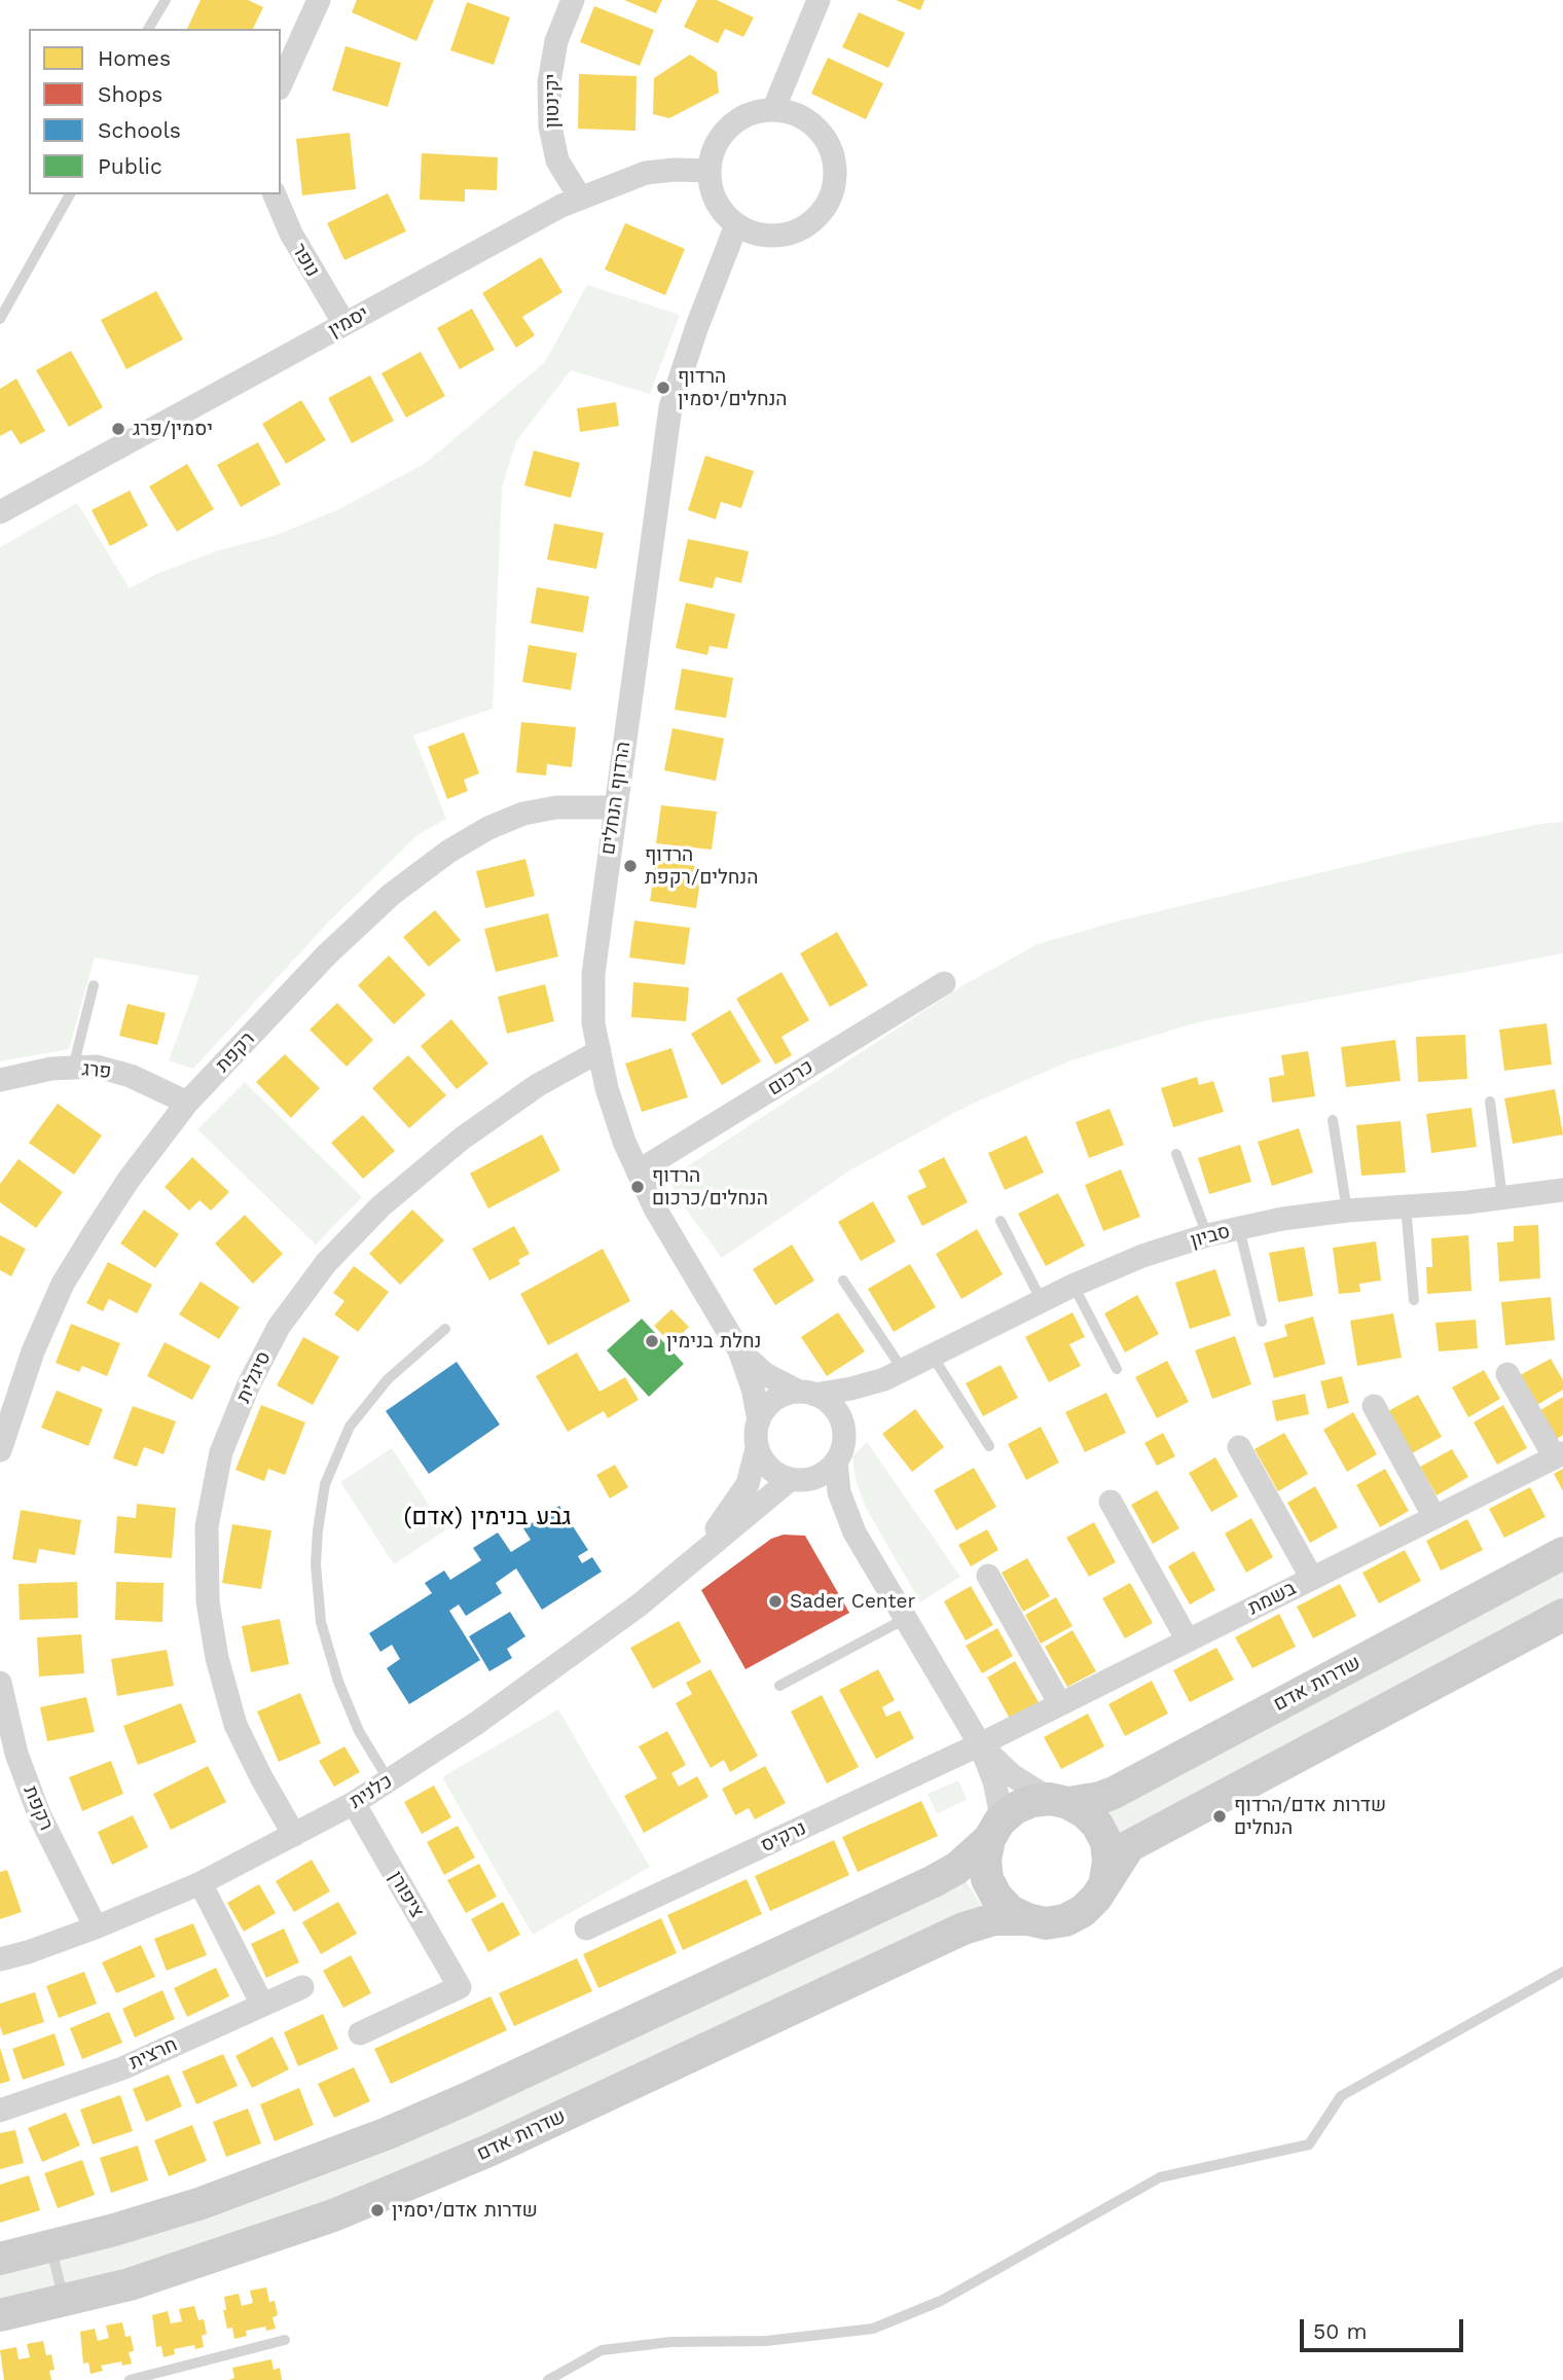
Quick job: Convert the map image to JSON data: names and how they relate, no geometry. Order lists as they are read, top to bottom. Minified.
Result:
{"streets":{"street":["יקינטון","נופר","יסמין","הרדוף הנחלים","רקפת","פרג","כרכום","סביון","סיגלית","בשמת","שדרות אדם","כלנית","נרקיס","ציפורן","חרצית"]},"crossings":[["יקינטון","יסמין"],["נופר","יסמין"],["יסמין","הרדוף הנחלים"],["הרדוף הנחלים","רקפת"],["הרדוף הנחלים","כרכום"],["הרדוף הנחלים","סביון"],["הרדוף הנחלים","סיגלית"],["הרדוף הנחלים","כלנית"],["רקפת","פרג"],["רקפת","כלנית"],["סביון","כלנית"],["סיגלית","כלנית"],["בשמת","נרקיס"],["כלנית","ציפורן"]],"districts":["גבע בנימין (אדם)"],"places":["הרדוף הנחלים/יסמין","יסמין/פרג","הרדוף הנחלים/רקפת","הרדוף הנחלים/כרכום","נחלת בנימין","Sader Center","שדרות אדם/הרדוף הנחלים","שדרות אדם/יסמין"],"legend":["Homes","Shops","Schools","Public"],"scale_bar":"50 m"}
